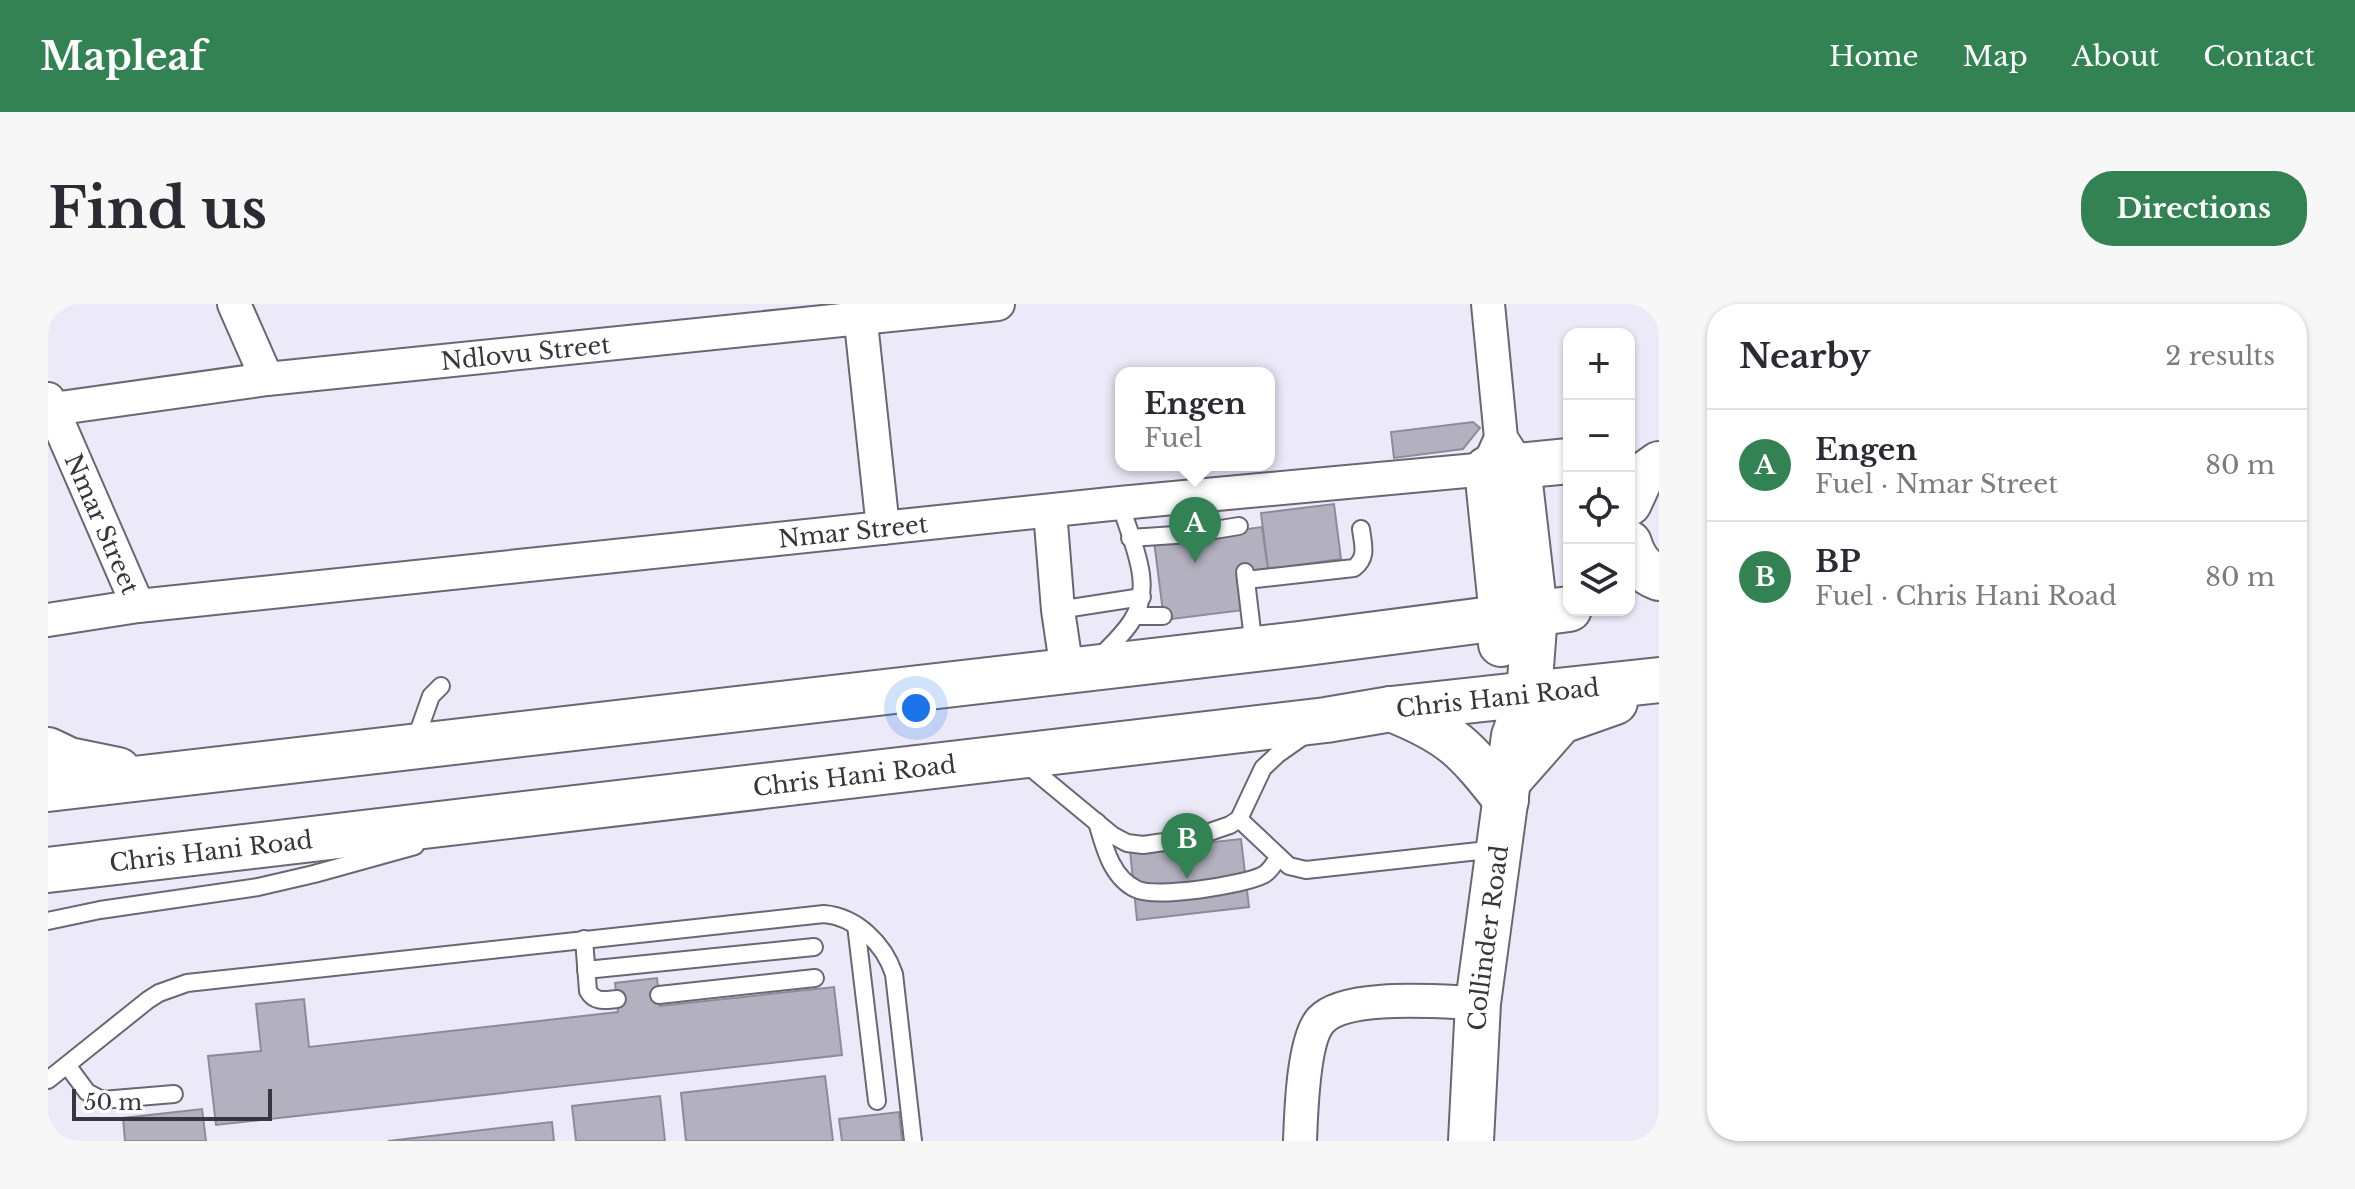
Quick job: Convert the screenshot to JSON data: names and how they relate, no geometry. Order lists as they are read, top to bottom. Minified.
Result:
{"streets":{"main road":["Nmar Street","Chris Hani Road","Collinder Road"],"street":["Ndlovu Street"]},"crossings":[["Ndlovu Street","Nmar Street"],["Nmar Street","Collinder Road"],["Chris Hani Road","Collinder Road"]],"scale_bar":"50 m","page":{"header":"Mapleaf","nav":["Home","Map","About","Contact"],"buttons":"Directions","title":"Find us","heading":["Nearby","2 results"],"map_buttons":["+","−"],"popup":["Engen","Fuel"],"list":[{"mark":"A","name":"Engen","note":"Fuel · Nmar Street","value":"80 m"},{"mark":"B","name":"BP","note":"Fuel · Chris Hani Road","value":"80 m"}],"pins":["A","B"],"scale":"50 m"}}
